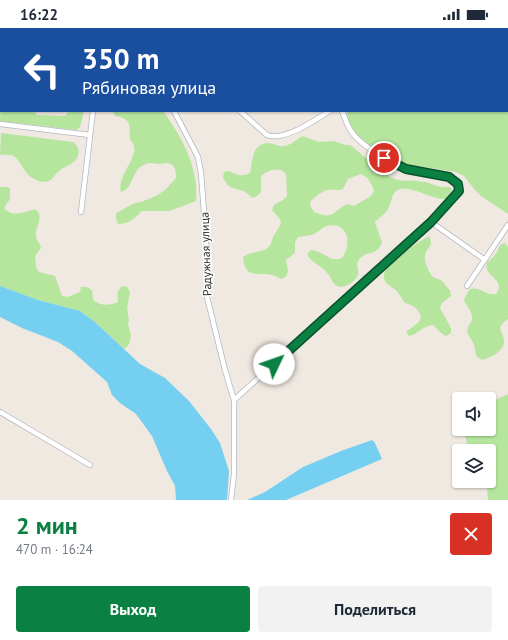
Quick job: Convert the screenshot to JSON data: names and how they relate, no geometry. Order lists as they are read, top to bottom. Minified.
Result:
{"streets":{"street":["Радужная улица"]},"page":{"status":"16:22","turn":["350 m","Рябиновая улица"],"heading":["2 мин","470 m · 16:24"],"buttons":["Выход","Поделиться"]}}
